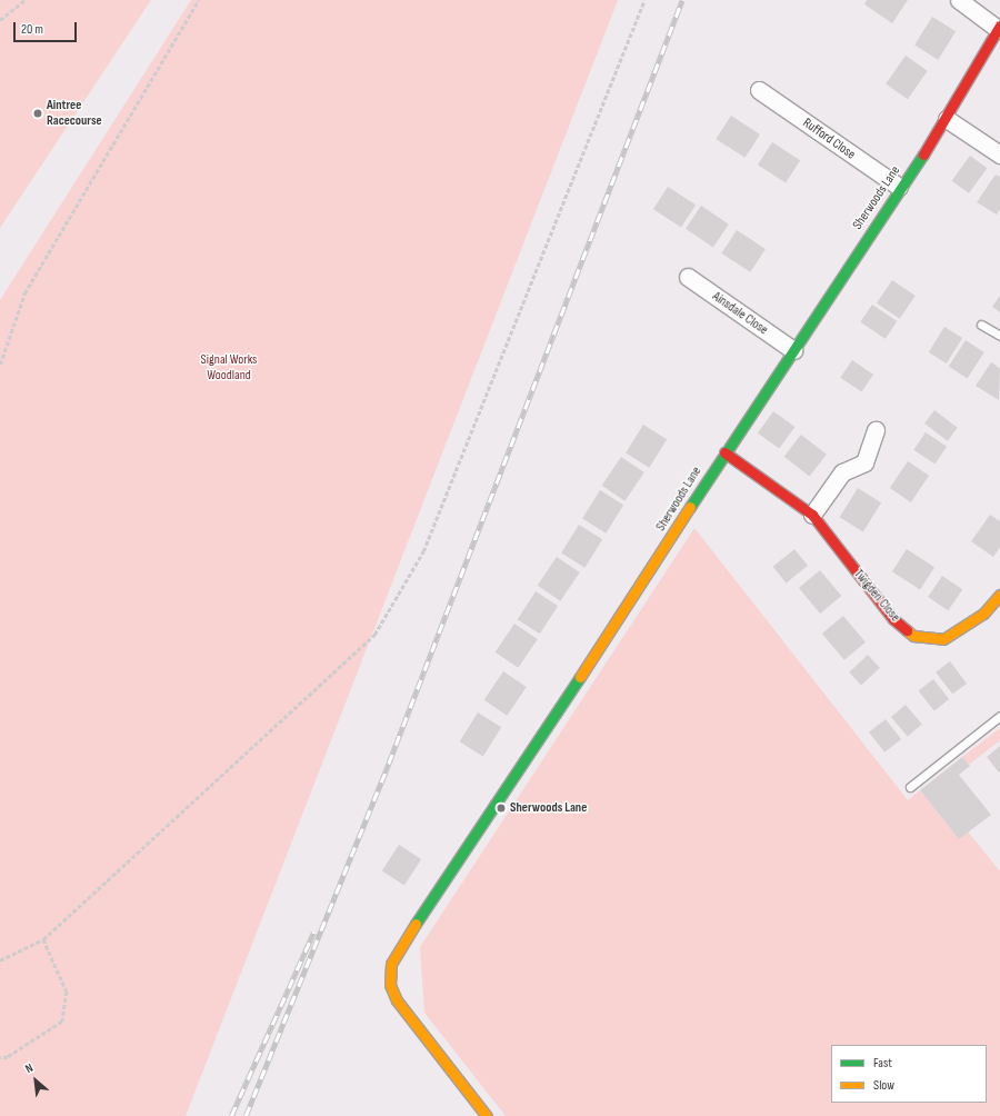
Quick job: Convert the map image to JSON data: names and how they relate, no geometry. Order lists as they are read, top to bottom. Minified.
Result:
{"streets":{"street":["Rufford Close","Sherwoods Lane","Ainsdale Close","Twigden Close"]},"crossings":[["Rufford Close","Sherwoods Lane"],["Sherwoods Lane","Ainsdale Close"],["Sherwoods Lane","Twigden Close"]],"parks":["Signal Works Woodland"],"places":["Aintree Racecourse","Sherwoods Lane"],"legend":["Fast","Slow"],"scale_bar":"20 m","north":"top left"}
